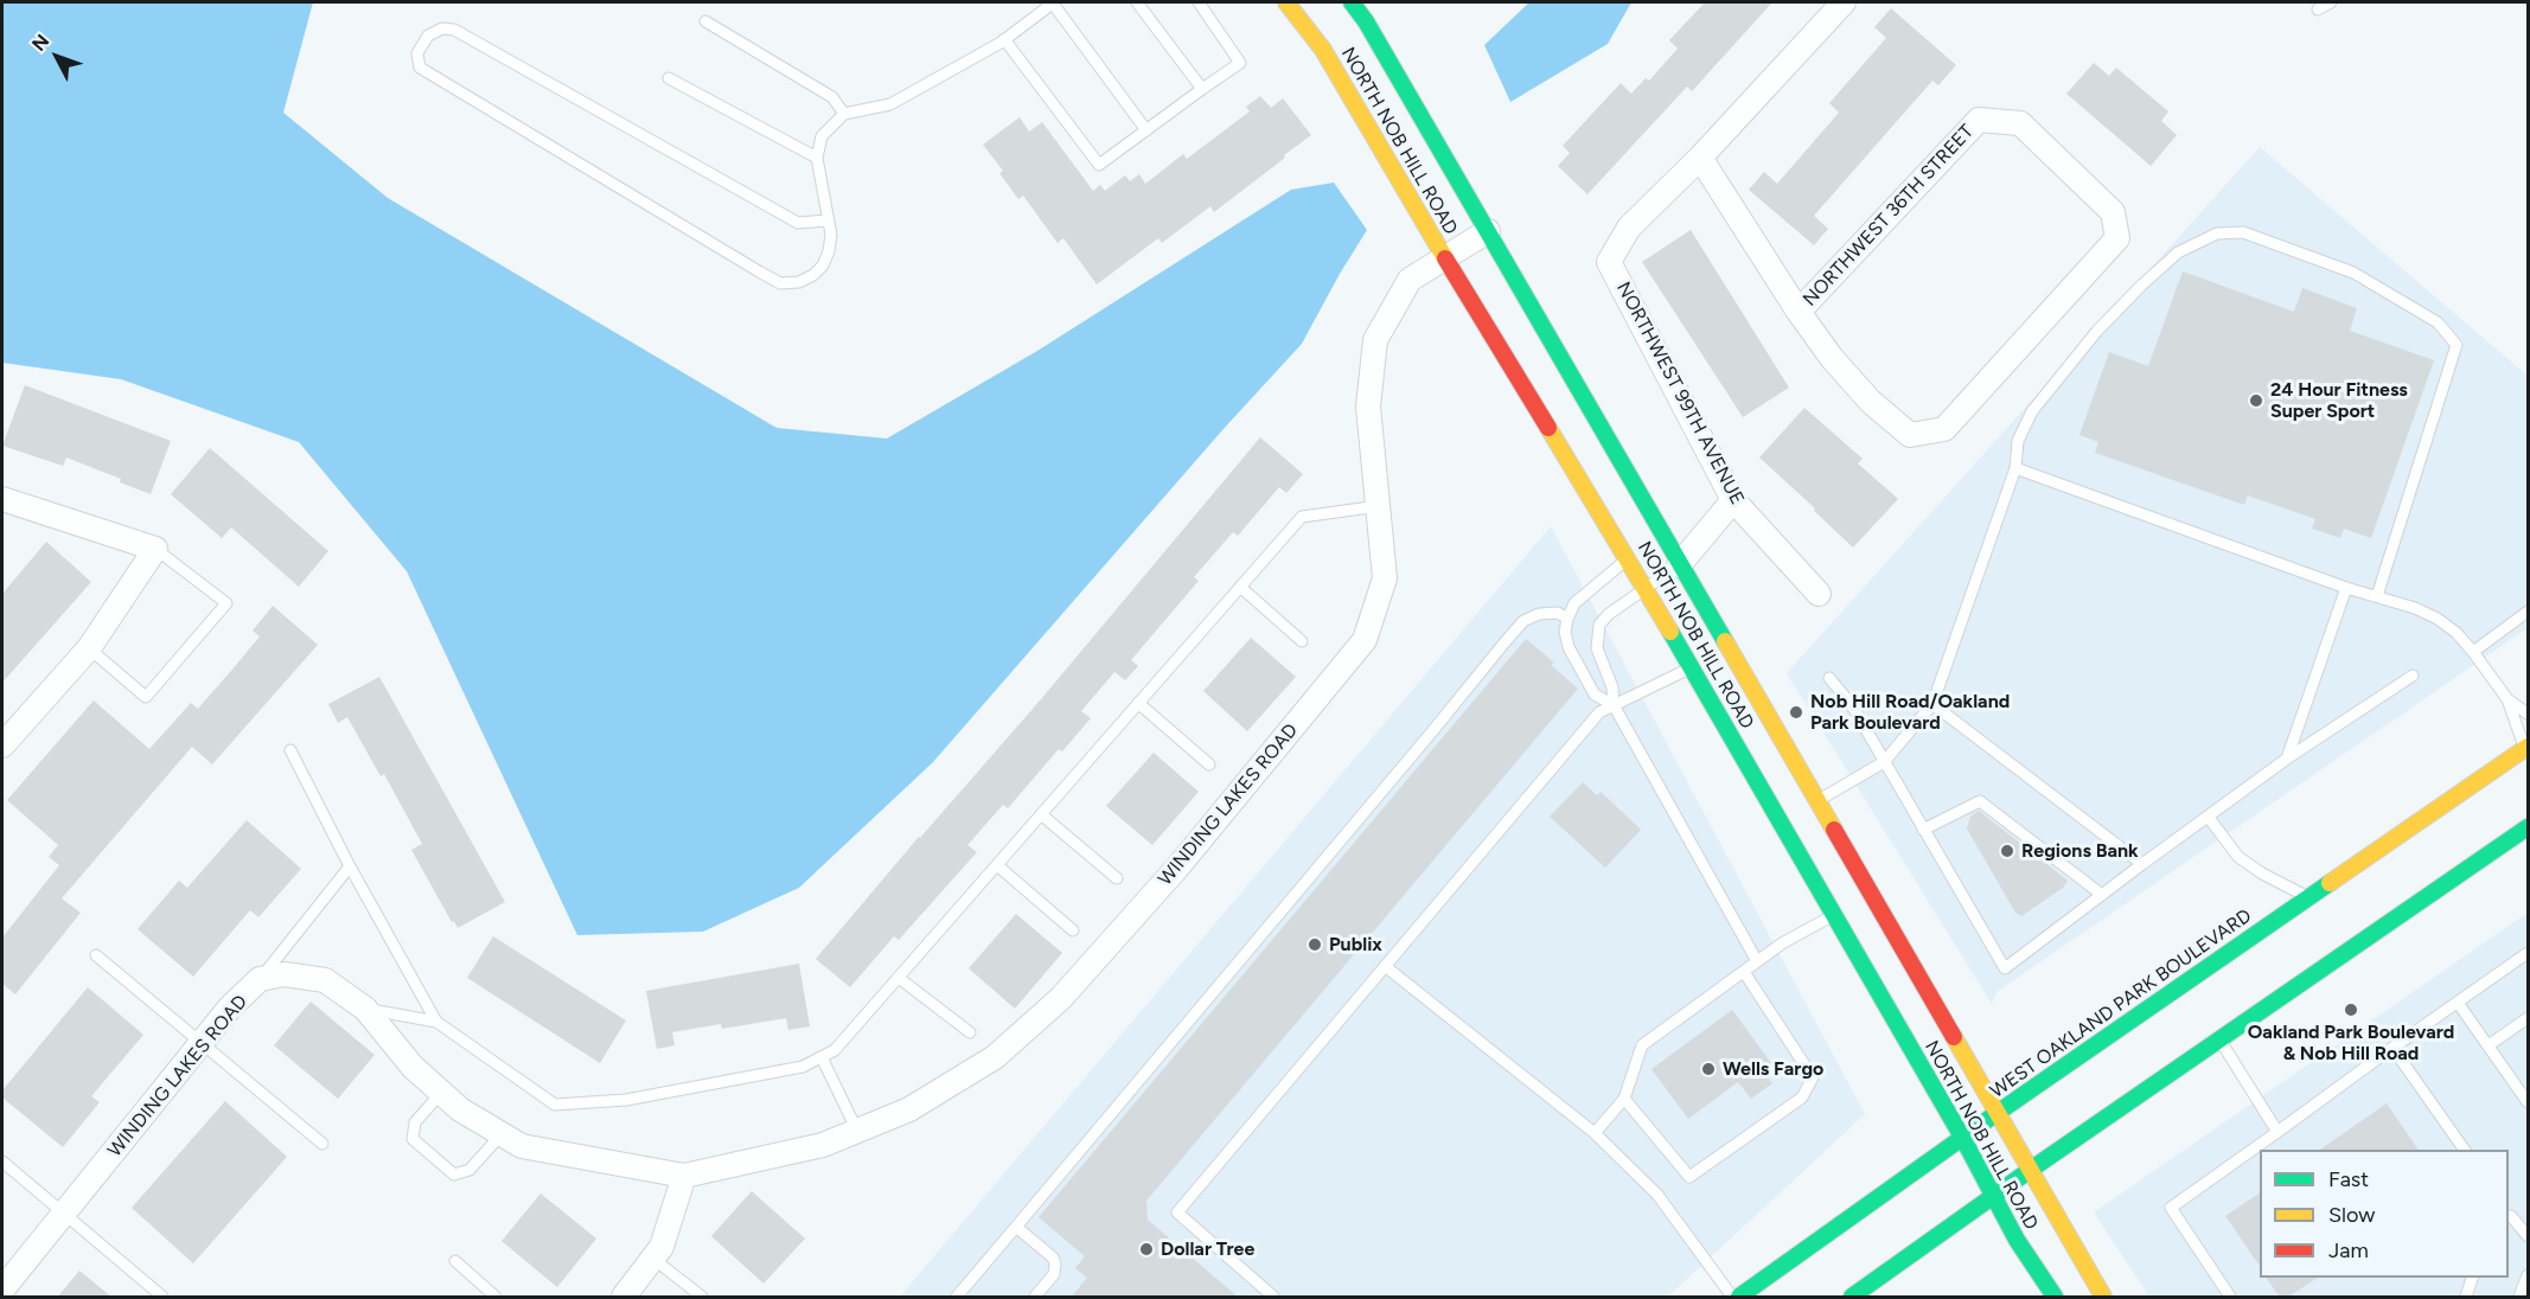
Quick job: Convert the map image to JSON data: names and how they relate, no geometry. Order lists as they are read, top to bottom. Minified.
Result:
{"streets":{"main road":["NORTH NOB HILL ROAD","WEST OAKLAND PARK BOULEVARD"],"street":["NORTHWEST 36TH STREET","NORTHWEST 99TH AVENUE","WINDING LAKES ROAD"]},"crossings":[["NORTH NOB HILL ROAD","WINDING LAKES ROAD"],["NORTH NOB HILL ROAD","WEST OAKLAND PARK BOULEVARD"]],"places":["24 Hour Fitness Super Sport","Nob Hill Road/Oakland Park Boulevard","Regions Bank","Publix","Oakland Park Boulevard & Nob Hill Road","Wells Fargo","Dollar Tree"],"legend":["Fast","Slow","Jam"],"north":"top left"}
